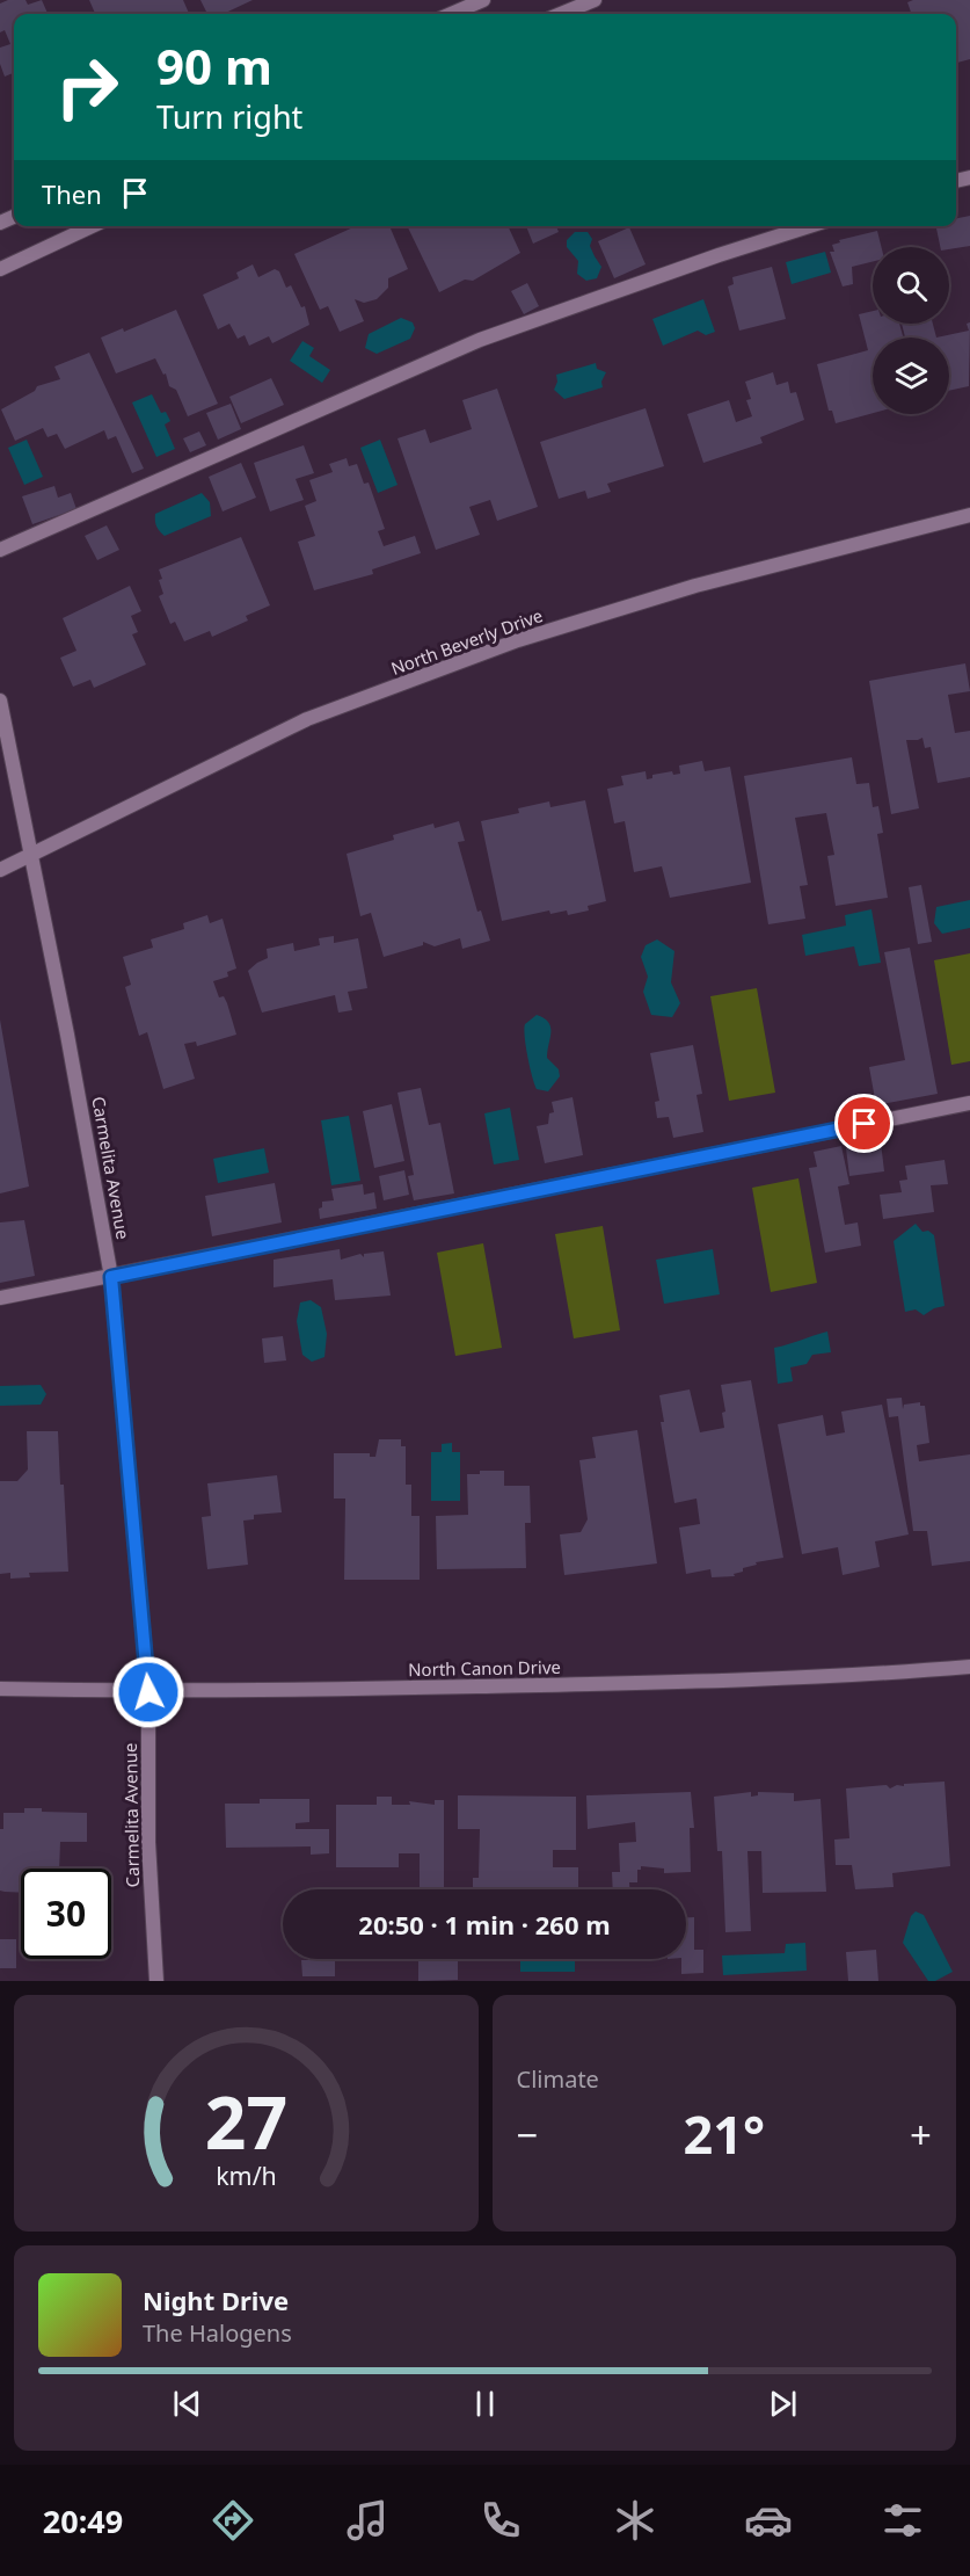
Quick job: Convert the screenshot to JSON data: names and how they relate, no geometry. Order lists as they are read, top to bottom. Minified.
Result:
{"streets":{"street":["North Beverly Drive","Carmelita Avenue","North Canon Drive"]},"crossings":[["North Beverly Drive","Carmelita Avenue"],["Carmelita Avenue","North Canon Drive"]],"page":{"turn":["90 m","Turn right"],"then":"Then","limit":"30","trip":"20:50 · 1 min · 260 m","tile":"Climate","heat":["−","21°","+"],"song":["Night Drive","The Halogens"],"tabs":"20:49","gauge":["27","km/h"]}}
